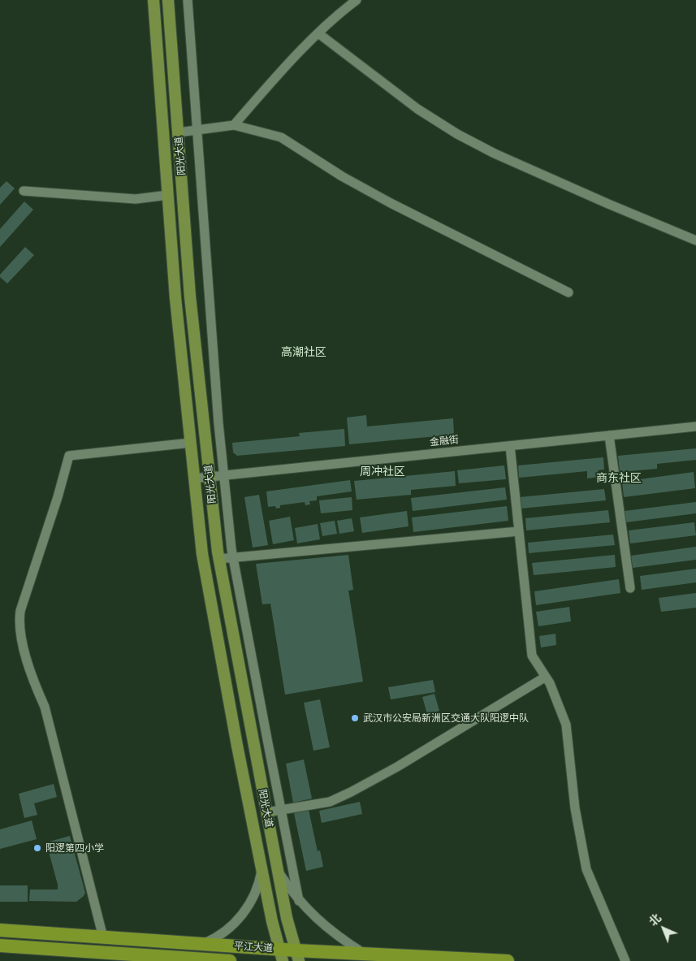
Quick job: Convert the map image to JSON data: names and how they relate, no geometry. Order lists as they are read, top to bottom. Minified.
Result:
{"streets":{"highway":["平江大道"],"main road":["阳光大道"],"street":["金融街"]},"crossings":[["阳光大道","金融街"],["阳光大道","平江大道"]],"districts":["高潮社区","周冲社区","商东社区"],"places":["武汉市公安局新洲区交通大队阳逻中队","阳逻第四小学"],"north":"top left"}
